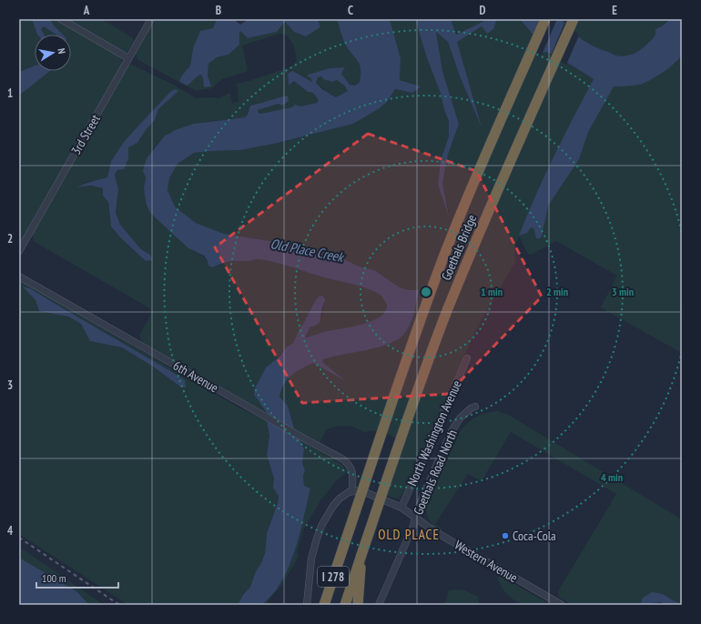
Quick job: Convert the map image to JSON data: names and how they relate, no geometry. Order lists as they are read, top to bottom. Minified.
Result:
{"streets":{"highway":["Goethals Bridge","I 278"],"street":["3rd Street","6th Avenue","North Washington Avenue","Goethals Road North","Western Avenue"]},"crossings":[["Goethals Bridge","I 278"],["6th Avenue","Western Avenue"],["North Washington Avenue","Western Avenue"],["Goethals Road North","Western Avenue"]],"districts":["OLD PLACE"],"water":["Old Place Creek"],"places":["Coca-Cola"],"scale_bar":"100 m","north":"right","grid":{"columns":["A","B","C","D","E"],"rows":["1","2","3","4"]},"rings":["1 min","2 min","3 min","4 min"]}
